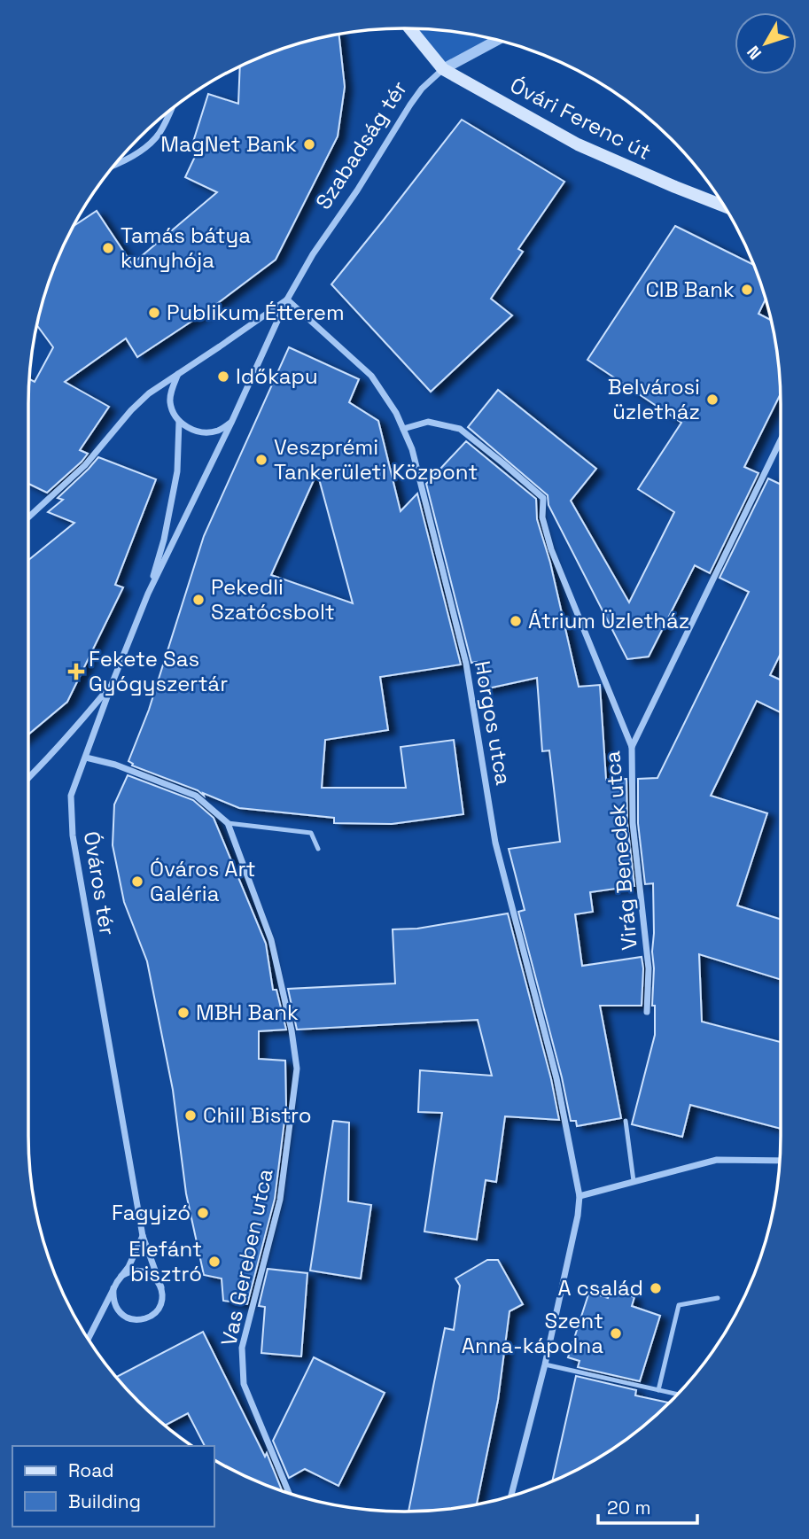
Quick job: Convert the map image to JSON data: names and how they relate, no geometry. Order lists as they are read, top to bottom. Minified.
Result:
{"streets":{"main road":["Óvári Ferenc út"],"street":["Szabadság tér","Horgos utca","Virág Benedek utca","Óváros tér","Vas Gereben utca"]},"crossings":[["Óvári Ferenc út","Szabadság tér"],["Szabadság tér","Horgos utca"],["Szabadság tér","Óváros tér"],["Horgos utca","Virág Benedek utca"],["Óváros tér","Vas Gereben utca"]],"places":{"other":["MagNet Bank","Tamás bátya kunyhója","CIB Bank","Publikum Étterem","Időkapu","Belvárosi üzletház","Veszprémi Tankerületi Központ","Pekedli Szatócsbolt","Átrium Üzletház","Óváros Art Galéria","MBH Bank","Chill Bistro","Fagyizó","Elefánt bisztró","A család","Szent Anna-kápolna"],"health":["Fekete Sas Gyógyszertár"]},"legend":["Road","Building"],"scale_bar":"20 m","north":"bottom left"}
